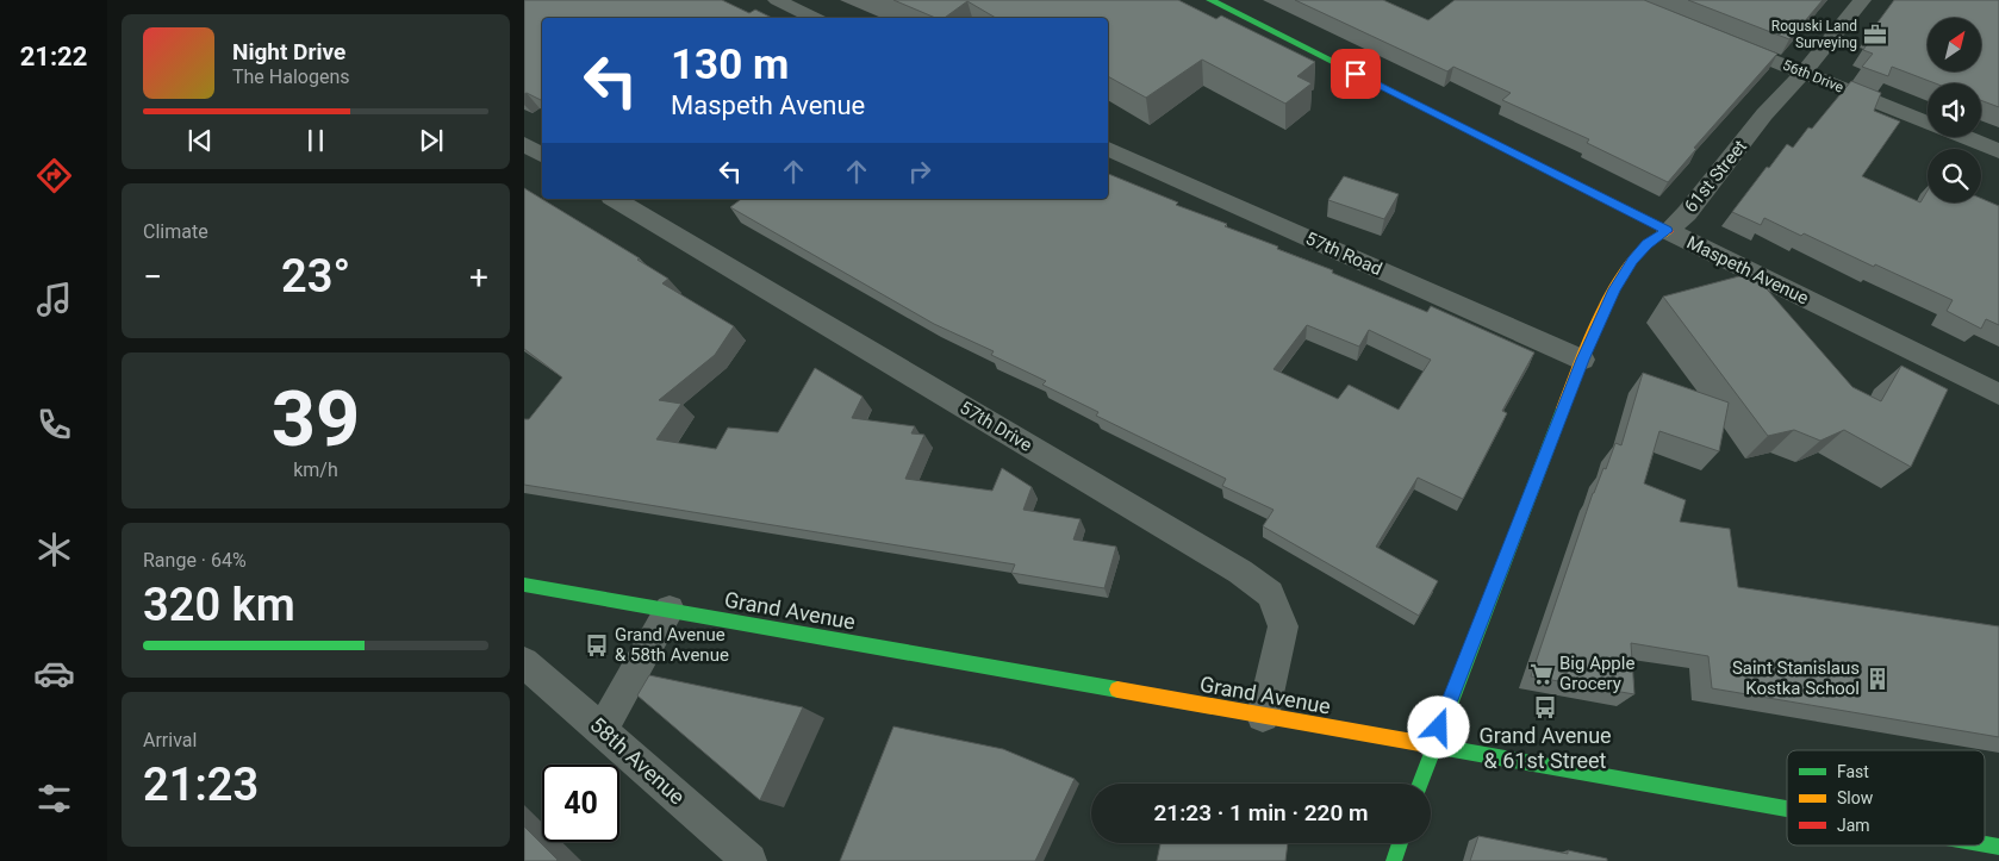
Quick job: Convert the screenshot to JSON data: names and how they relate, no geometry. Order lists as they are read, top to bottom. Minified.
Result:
{"streets":{"street":["56th Drive","61st Street","57th Road","Maspeth Avenue","57th Drive","Grand Avenue","58th Avenue"]},"crossings":[["56th Drive","61st Street"],["61st Street","57th Road"],["61st Street","Maspeth Avenue"],["61st Street","Grand Avenue"],["57th Drive","Grand Avenue"]],"places":{"office":["Roguski Land Surveying"],"bus stop":["Grand Avenue & 58th Avenue","Grand Avenue & 61st Street"],"supermarket":["Big Apple Grocery"],"building":["Saint Stanislaus Kostka School"]},"legend":["Fast","Slow","Jam"],"north":"top right","page":{"tabs":"21:22","turn":["130 m","Maspeth Avenue"],"song":["Night Drive","The Halogens"],"tile":["Climate",["39","km/h"],["Range · 64%","320 km"],["Arrival","21:23"]],"heat":["−","23°","+"],"limit":"40","trip":"21:23 · 1 min · 220 m"}}
